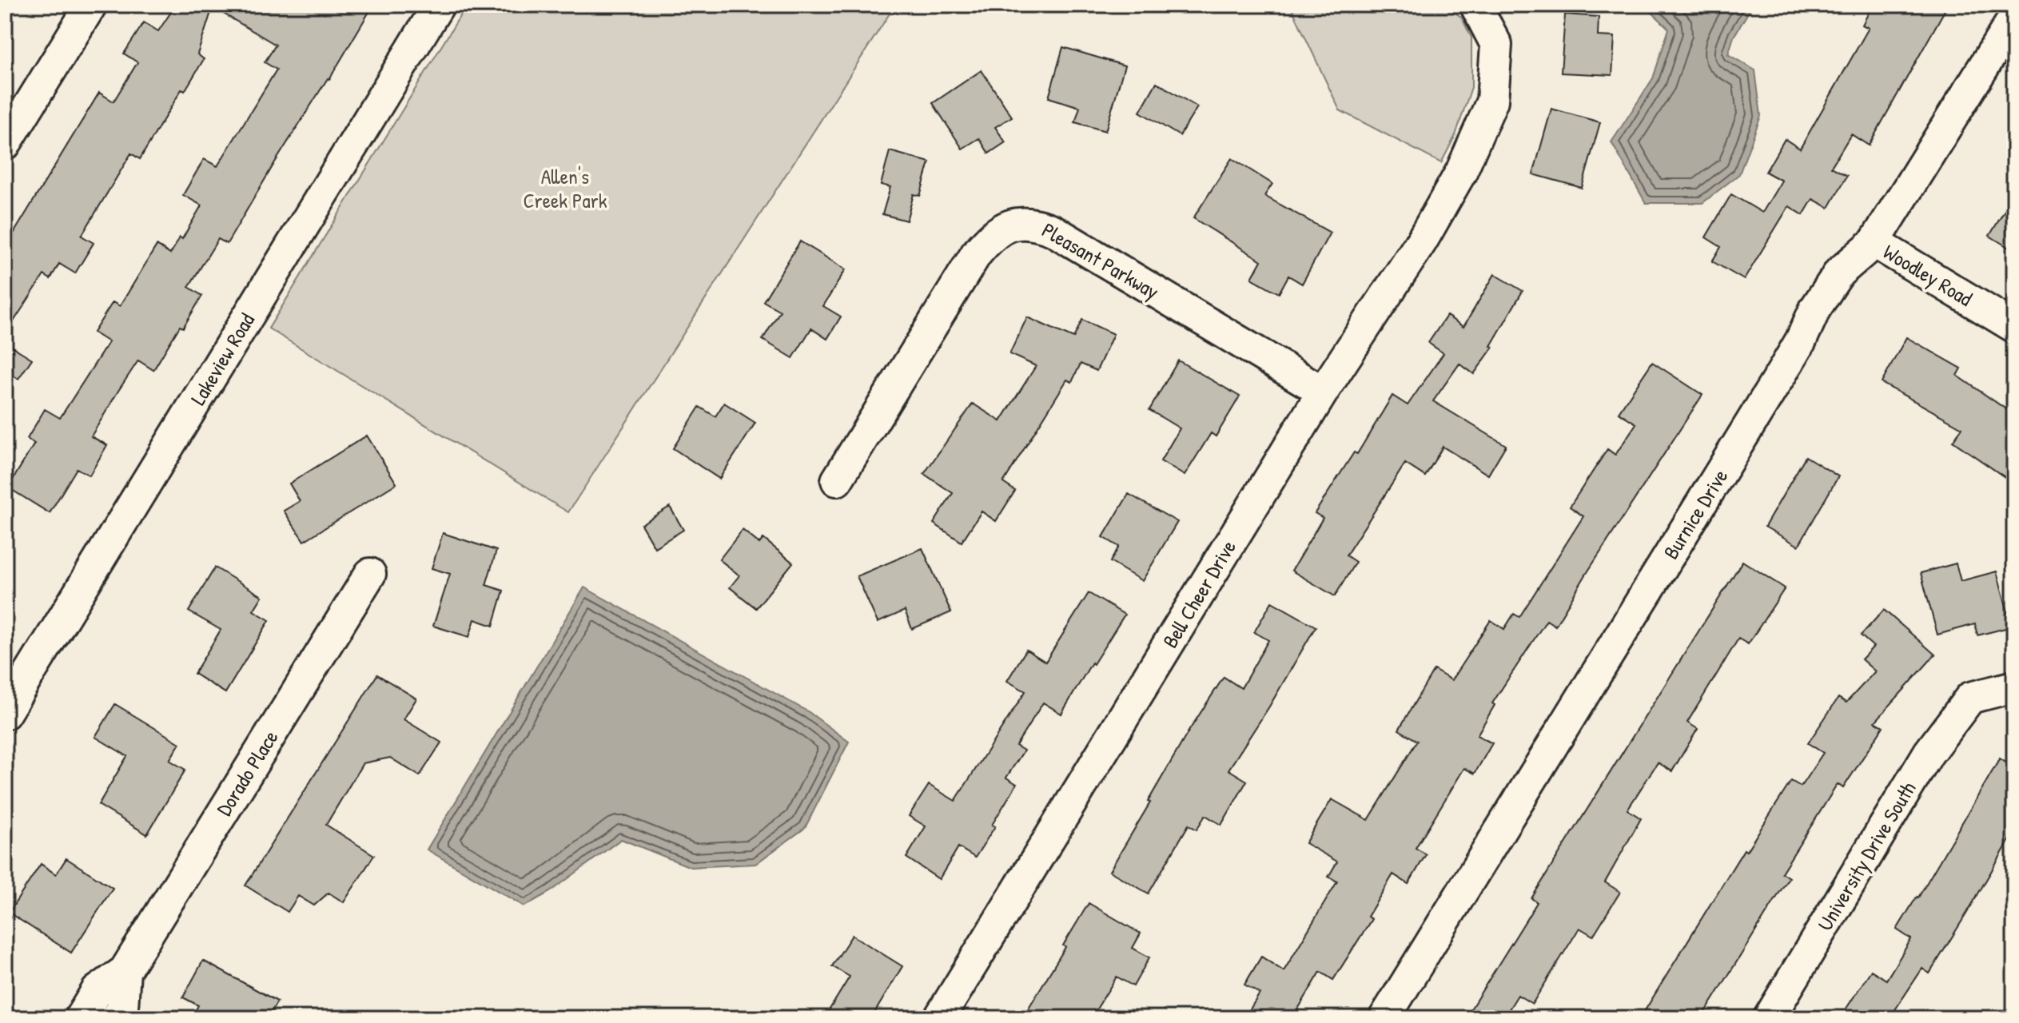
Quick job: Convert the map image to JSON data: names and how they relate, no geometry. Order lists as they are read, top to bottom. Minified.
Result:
{"streets":{"street":["Pleasant Parkway","Woodley Road","Lakeview Road","Burnice Drive","Bell Cheer Drive","Dorado Place","University Drive South"]},"crossings":[["Pleasant Parkway","Bell Cheer Drive"],["Woodley Road","Burnice Drive"]],"parks":["Allen's Creek Park"]}
